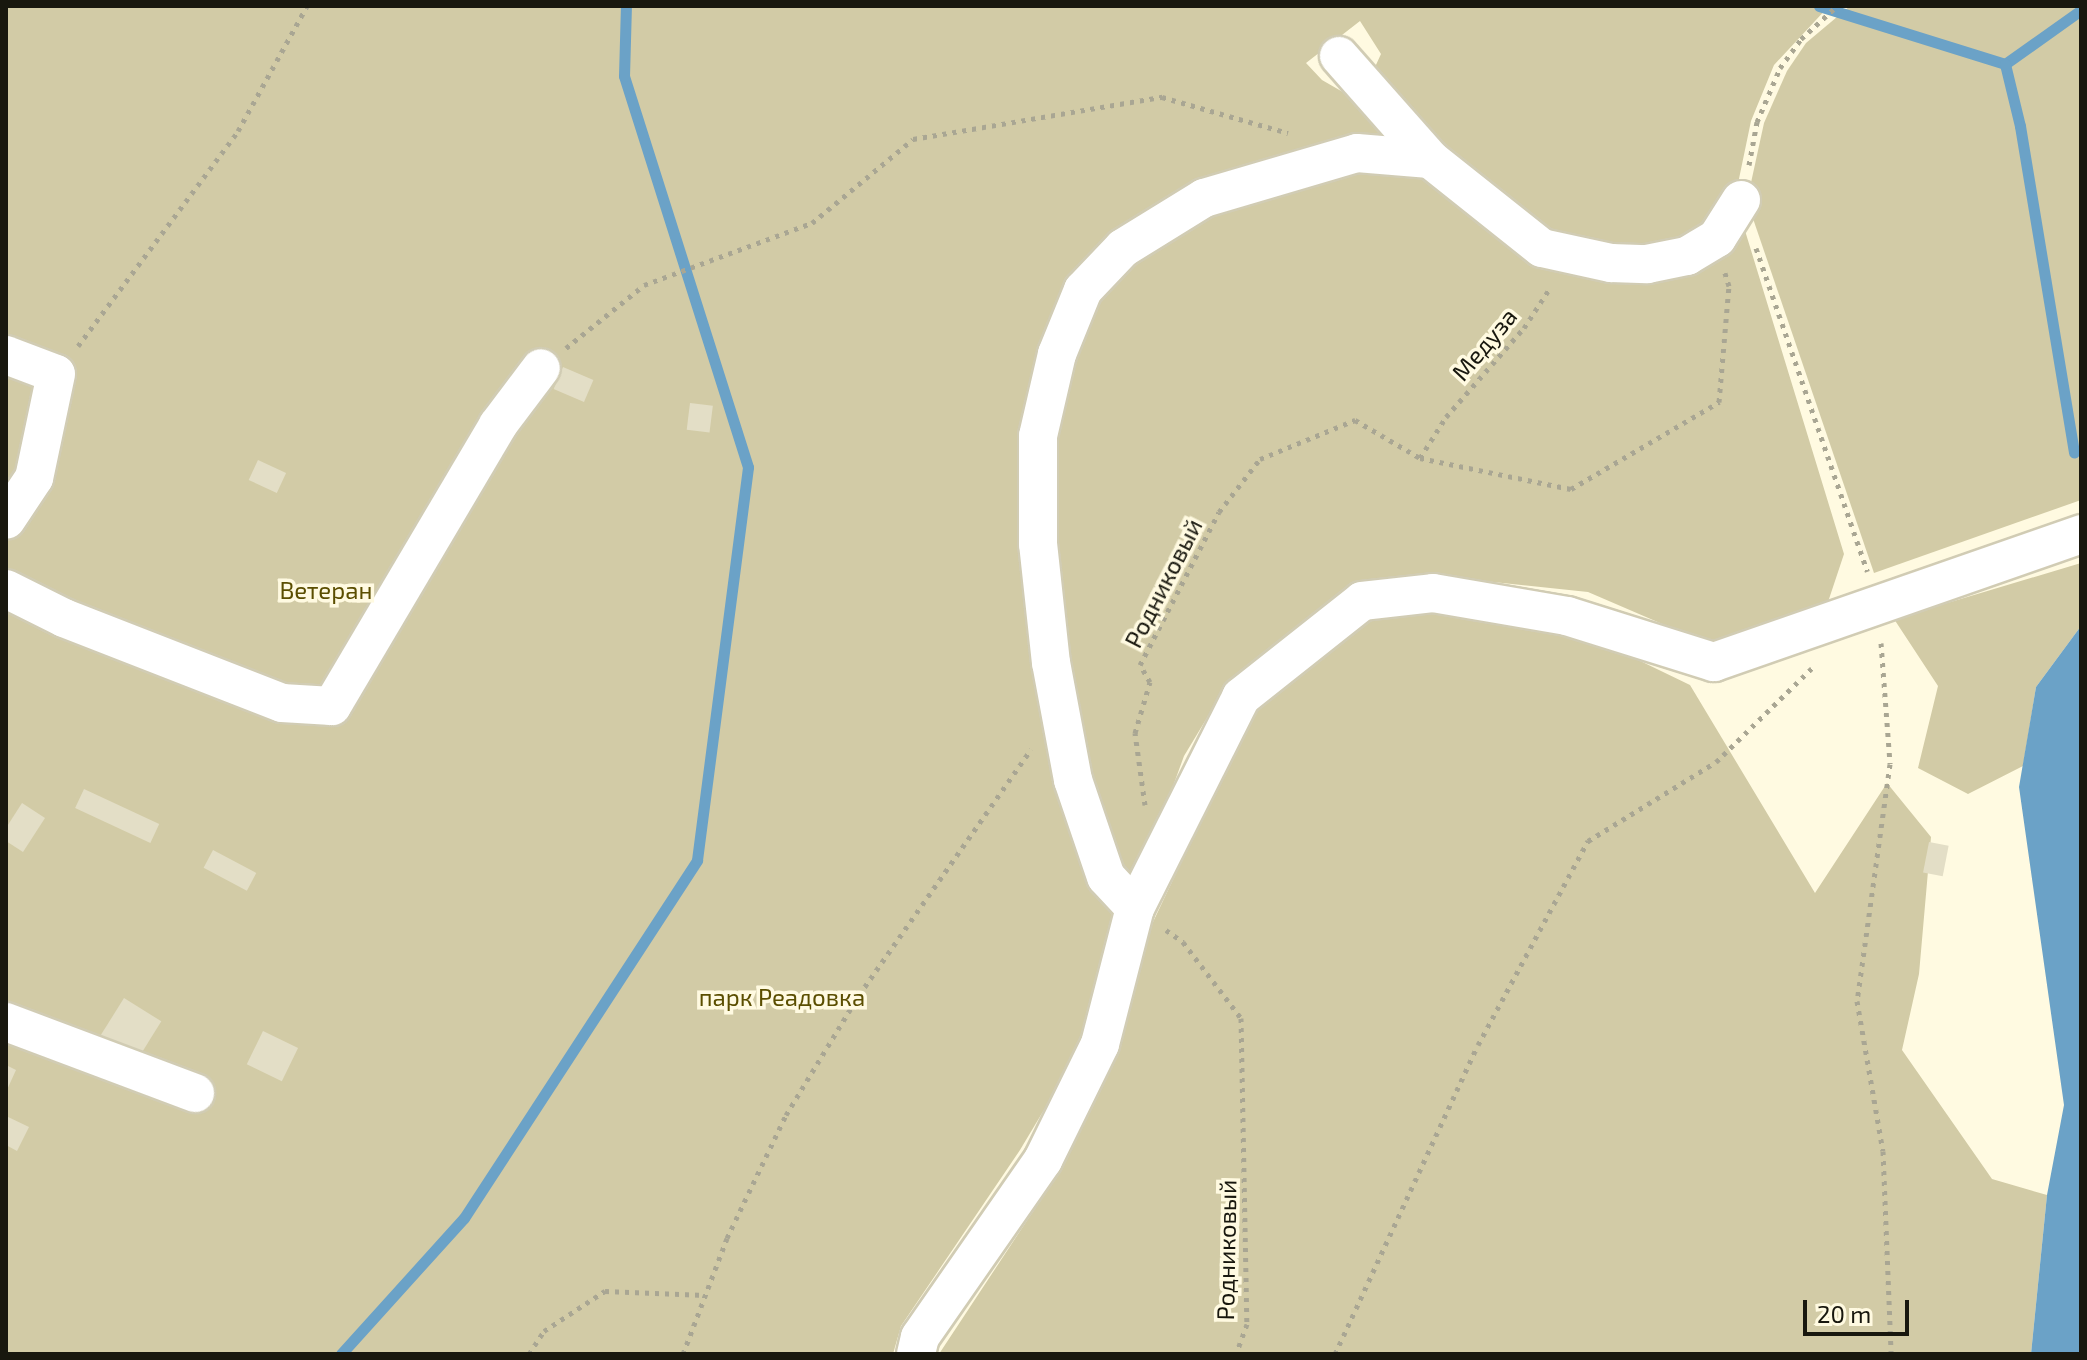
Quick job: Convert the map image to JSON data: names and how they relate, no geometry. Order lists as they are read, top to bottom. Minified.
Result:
{"streets":{"path":["Медуза","Родниковый"]},"crossings":[["Медуза","Родниковый"]],"parks":["Ветеран","парк Реадовка"],"scale_bar":"20 m"}
